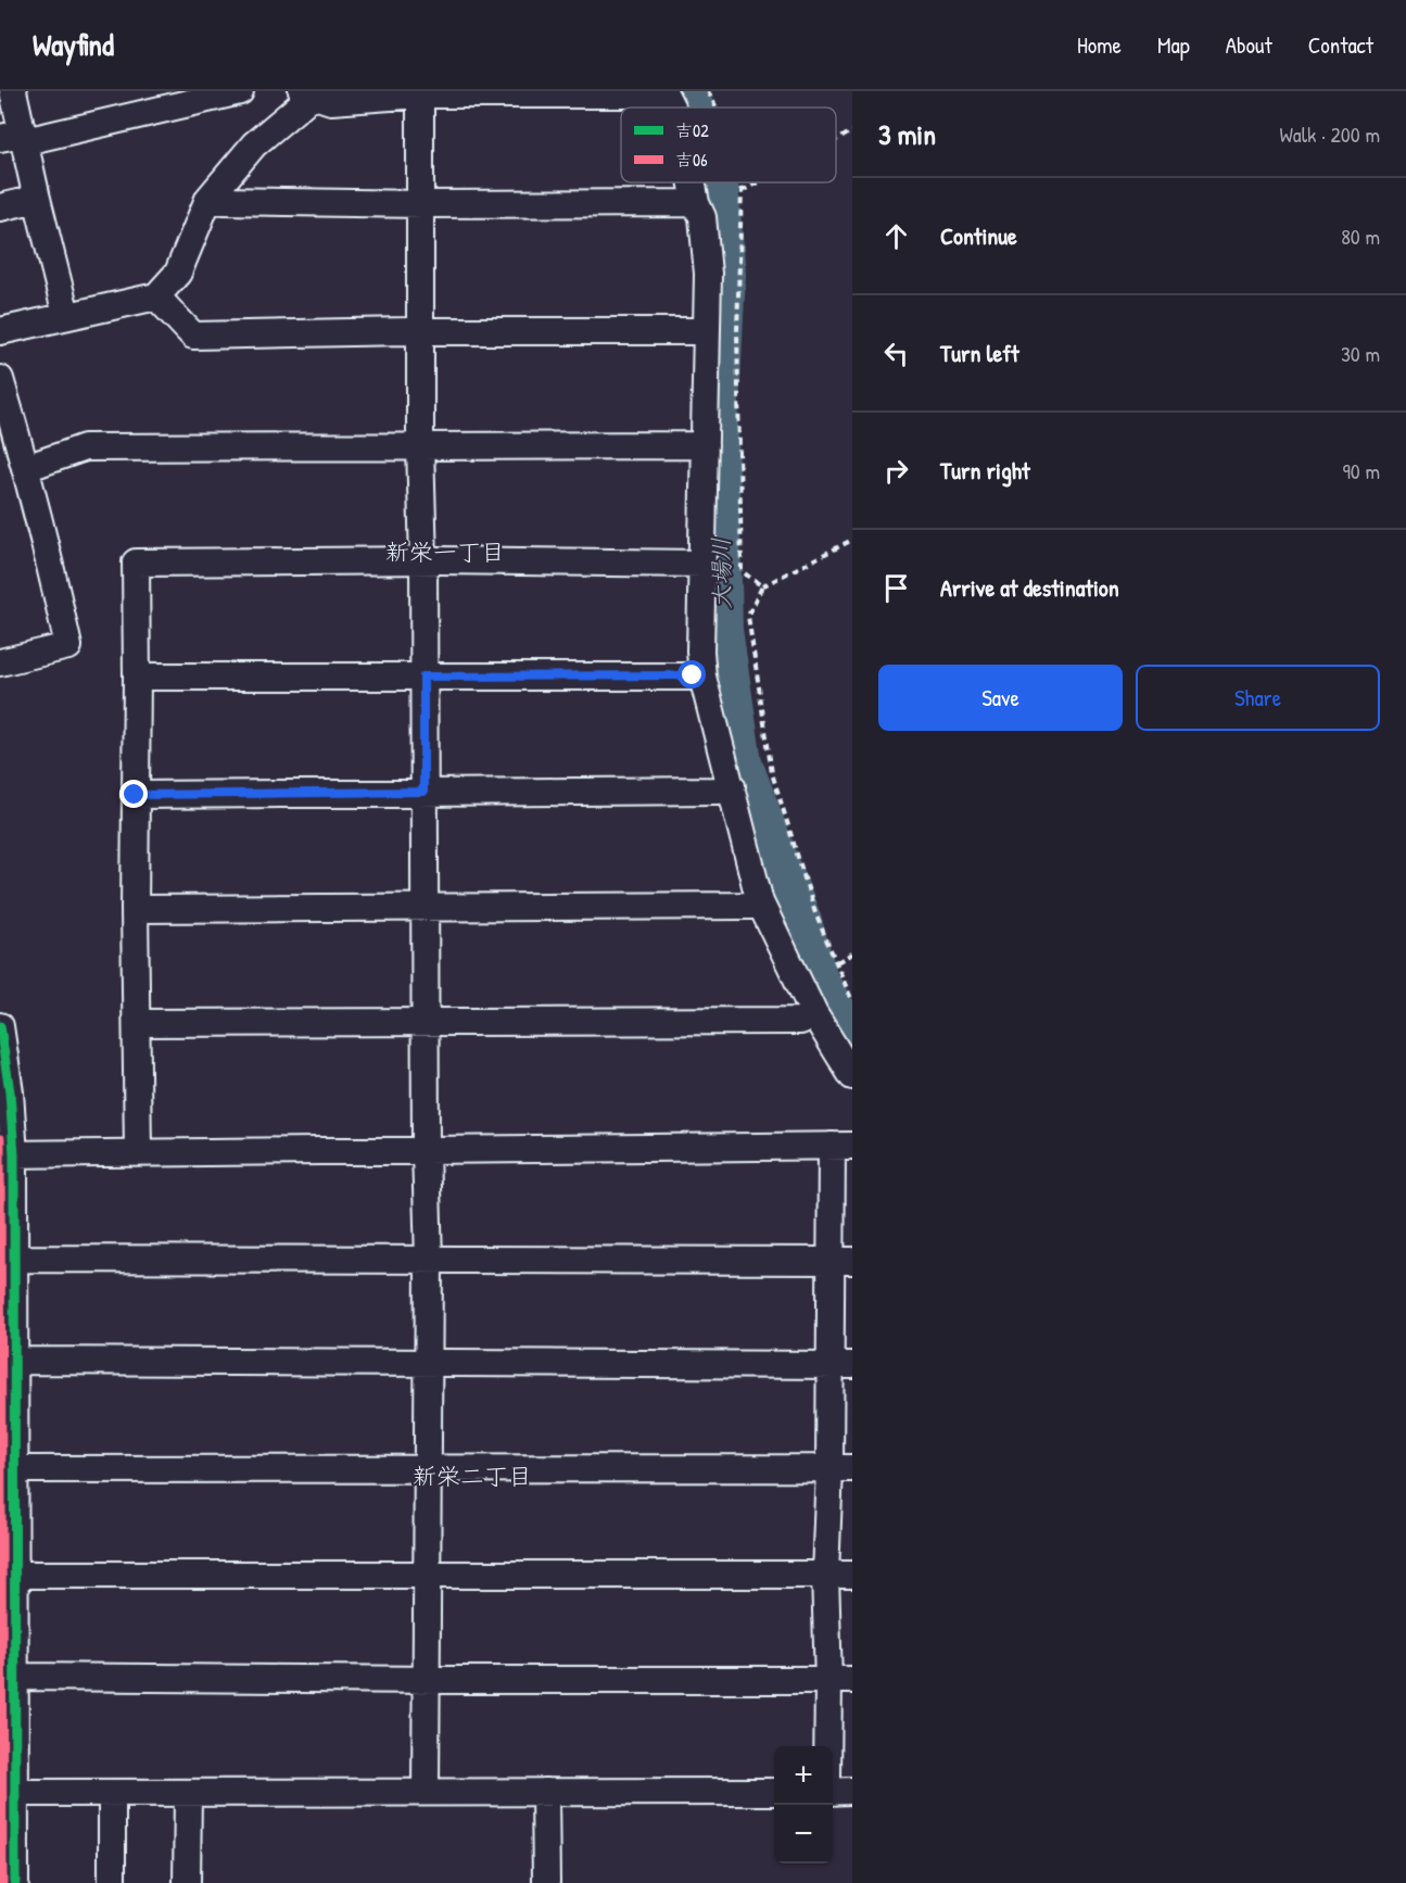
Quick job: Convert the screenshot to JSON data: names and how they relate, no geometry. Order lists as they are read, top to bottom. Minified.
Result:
{"districts":["新栄一丁目","新栄二丁目"],"water":["大場川"],"lines":["transit line 吉02","transit line 吉06"],"legend":["吉02","吉06"],"page":{"header":"Wayfind","nav":["Home","Map","About","Contact"],"heading":["3 min","Walk · 200 m"],"list":[["Continue","80 m"],["Turn left","30 m"],["Turn right","90 m"],"Arrive at destination"],"buttons":["Save","Share"],"map_buttons":["+","−"]}}
